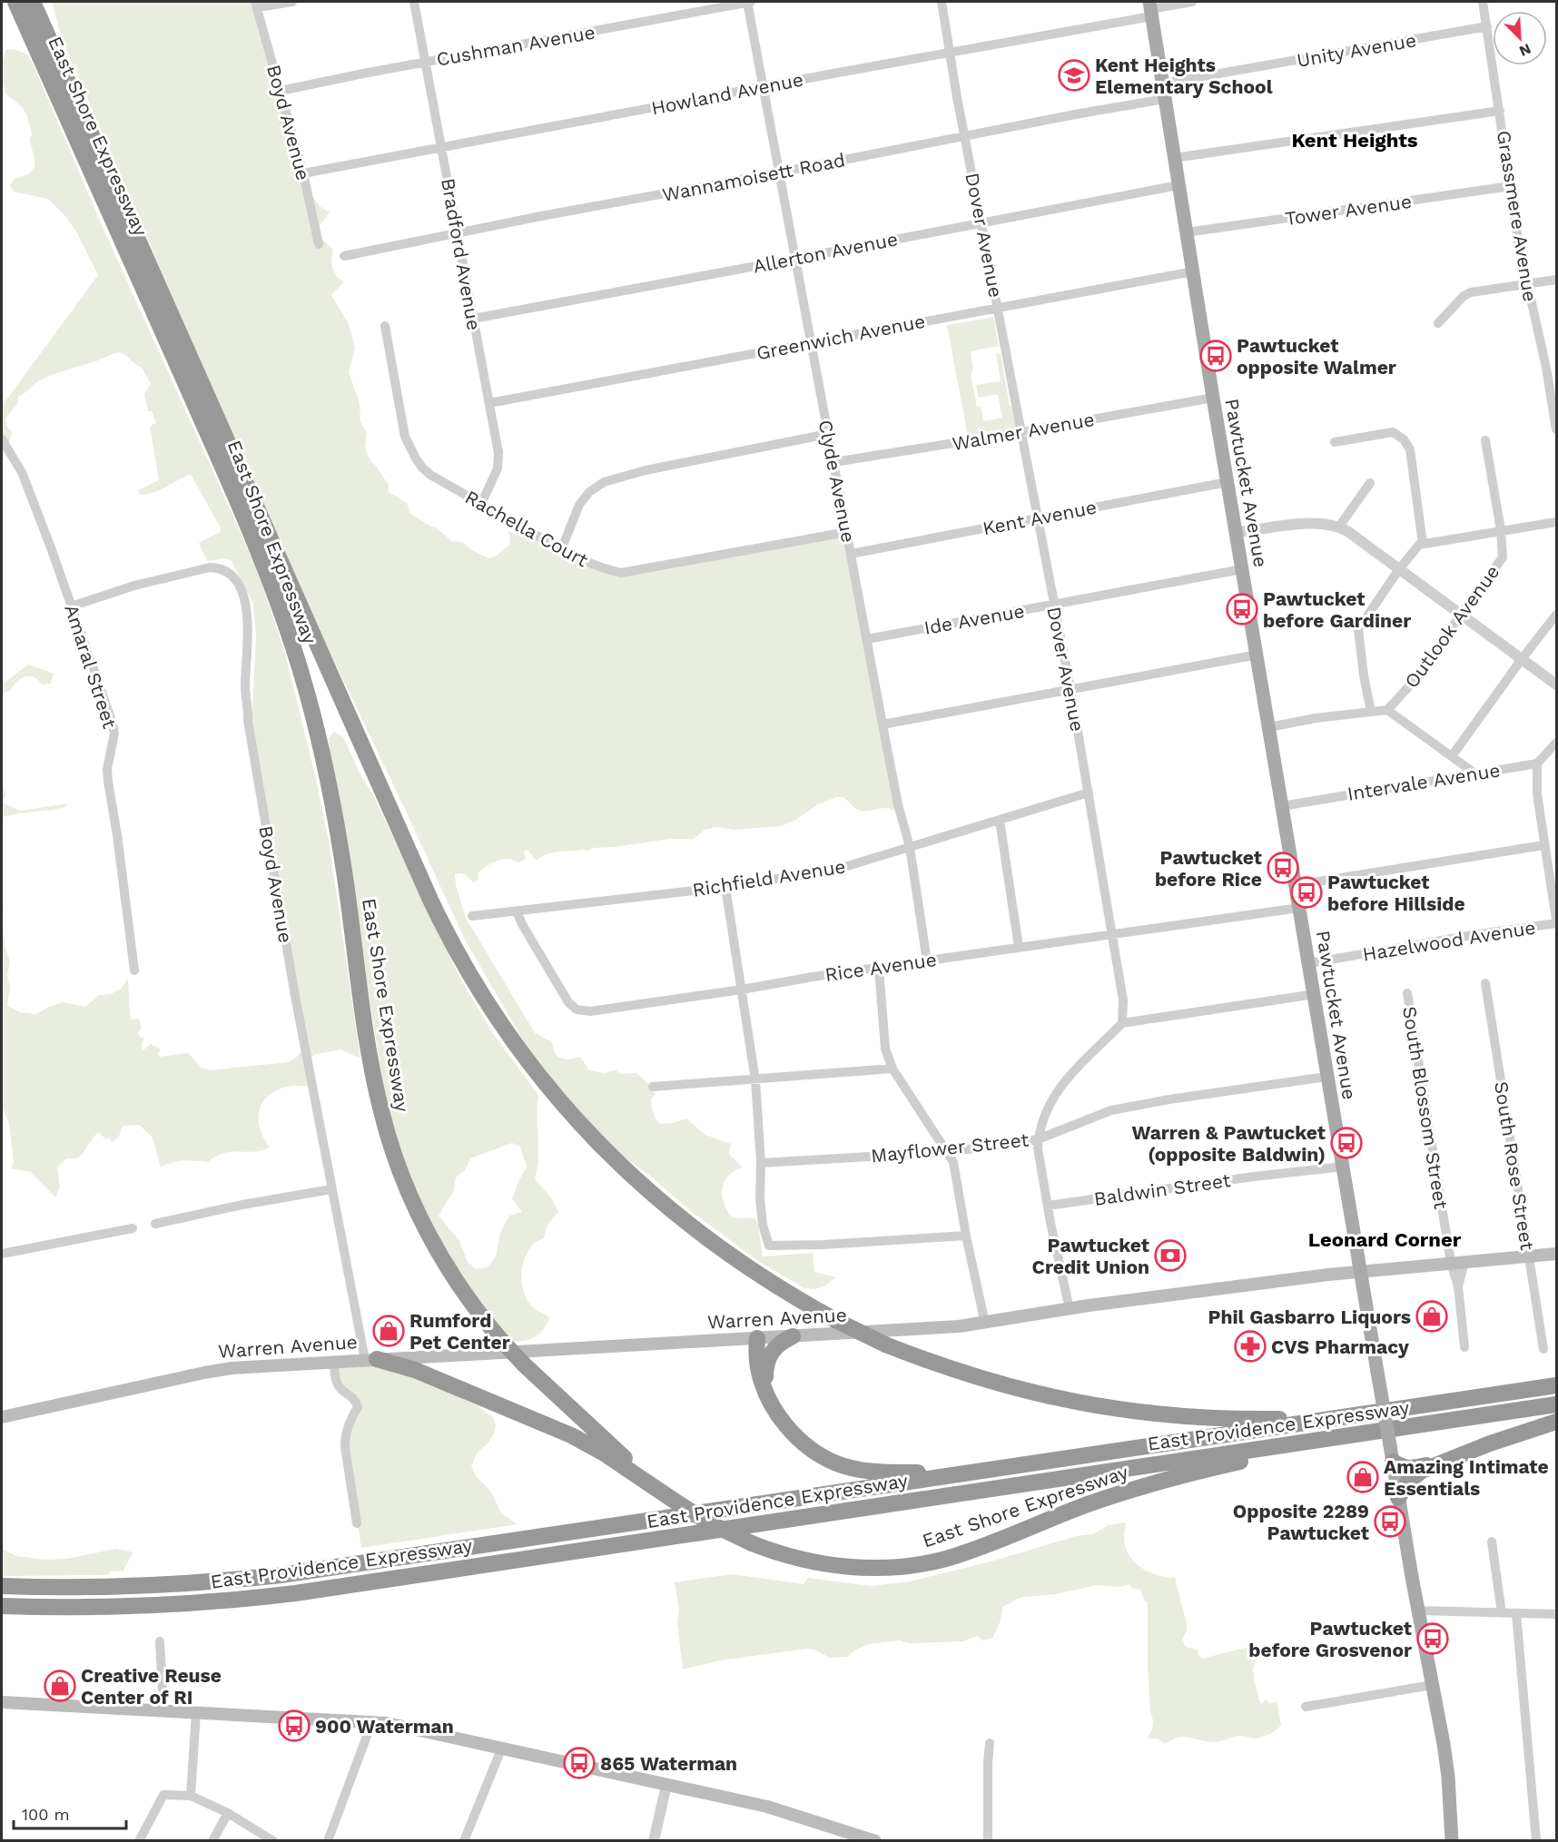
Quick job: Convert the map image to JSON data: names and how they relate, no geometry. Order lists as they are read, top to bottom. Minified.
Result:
{"streets":{"highway":["East Shore Expressway","East Providence Expressway"],"main road":["Pawtucket Avenue","Warren Avenue"],"street":["Cushman Avenue","Unity Avenue","Howland Avenue","Boyd Avenue","Wannamoisett Road","Tower Avenue","Grassmere Avenue","Dover Avenue","Allerton Avenue","Bradford Avenue","Greenwich Avenue","Walmer Avenue","Clyde Avenue","Kent Avenue","Rachella Court","Ide Avenue","Outlook Avenue","Amaral Street","Intervale Avenue","Richfield Avenue","Hazelwood Avenue","Rice Avenue","South Blossom Street","Mayflower Street","South Rose Street","Baldwin Street"]},"crossings":[["Cushman Avenue","Boyd Avenue"],["Cushman Avenue","Bradford Avenue"],["Cushman Avenue","Clyde Avenue"],["Unity Avenue","Grassmere Avenue"],["Unity Avenue","Pawtucket Avenue"],["Howland Avenue","Boyd Avenue"],["Howland Avenue","Dover Avenue"],["Howland Avenue","Bradford Avenue"],["Howland Avenue","Clyde Avenue"],["Howland Avenue","Pawtucket Avenue"],["Boyd Avenue","Amaral Street"],["Boyd Avenue","Warren Avenue"],["East Shore Expressway","East Providence Expressway"],["Wannamoisett Road","Dover Avenue"],["Wannamoisett Road","Bradford Avenue"],["Wannamoisett Road","Clyde Avenue"],["Wannamoisett Road","Pawtucket Avenue"],["Tower Avenue","Grassmere Avenue"],["Tower Avenue","Pawtucket Avenue"],["Dover Avenue","Allerton Avenue"],["Dover Avenue","Greenwich Avenue"],["Dover Avenue","Walmer Avenue"],["Dover Avenue","Kent Avenue"],["Dover Avenue","Ide Avenue"],["Dover Avenue","Richfield Avenue"],["Dover Avenue","Rice Avenue"],["Allerton Avenue","Bradford Avenue"],["Allerton Avenue","Clyde Avenue"],["Allerton Avenue","Pawtucket Avenue"],["Bradford Avenue","Greenwich Avenue"],["Bradford Avenue","Rachella Court"],["Greenwich Avenue","Clyde Avenue"],["Greenwich Avenue","Pawtucket Avenue"],["Walmer Avenue","Clyde Avenue"],["Walmer Avenue","Pawtucket Avenue"],["Clyde Avenue","Kent Avenue"],["Clyde Avenue","Rachella Court"],["Clyde Avenue","Ide Avenue"],["Clyde Avenue","Richfield Avenue"],["Clyde Avenue","Rice Avenue"],["Pawtucket Avenue","Kent Avenue"],["Pawtucket Avenue","Ide Avenue"],["Pawtucket Avenue","Intervale Avenue"],["Pawtucket Avenue","Hazelwood Avenue"],["Pawtucket Avenue","Rice Avenue"],["Pawtucket Avenue","Mayflower Street"],["Pawtucket Avenue","Baldwin Street"],["Pawtucket Avenue","Warren Avenue"],["Richfield Avenue","Rice Avenue"],["South Blossom Street","Warren Avenue"],["South Rose Street","Warren Avenue"]],"districts":["Kent Heights","Leonard Corner"],"places":{"school or university":["Kent Heights Elementary School"],"bus stop":["Pawtucket opposite Walmer","Pawtucket before Gardiner","Pawtucket before Rice","Pawtucket before Hillside","Warren & Pawtucket (opposite Baldwin)","Opposite 2289 Pawtucket","Pawtucket before Grosvenor","900 Waterman","865 Waterman"],"bank":["Pawtucket Credit Union"],"shop":["Phil Gasbarro Liquors","Rumford Pet Center","Amazing Intimate Essentials","Creative Reuse Center of RI"],"pharmacy":["CVS Pharmacy"]},"scale_bar":"100 m","north":"bottom right"}
